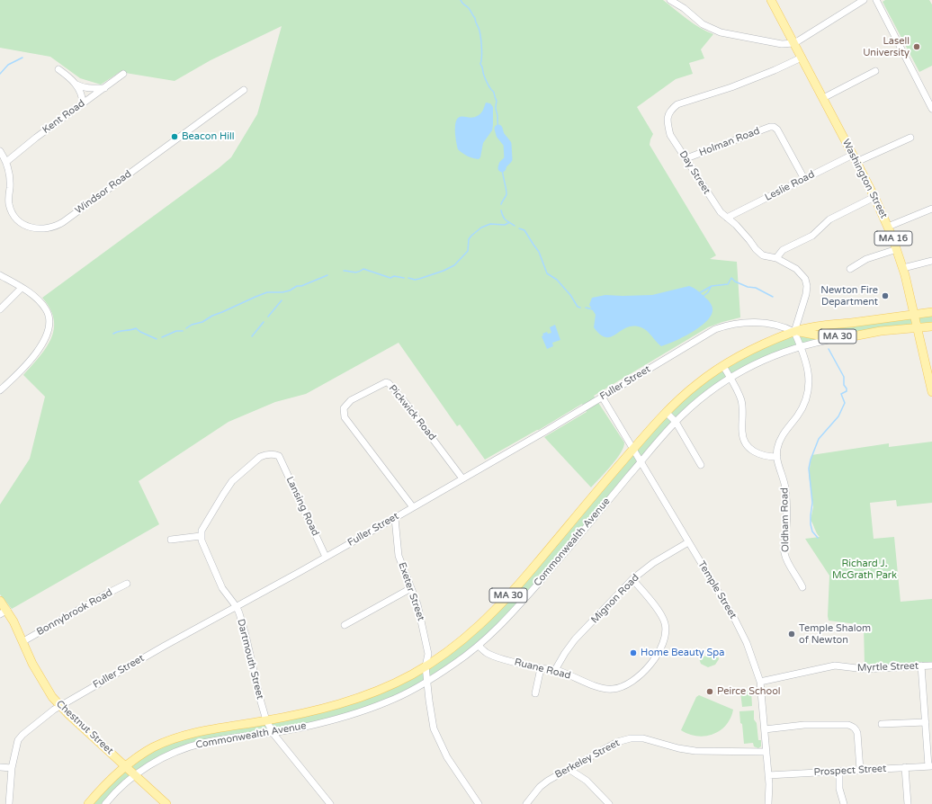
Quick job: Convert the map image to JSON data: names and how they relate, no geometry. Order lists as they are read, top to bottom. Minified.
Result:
{"streets":{"main road":["Washington Street","MA 16","MA 30","Commonwealth Avenue","Chestnut Street"],"street":["Kent Road","Holman Road","Day Street","Leslie Road","Windsor Road","Fuller Street","Pickwick Road","Lansing Road","Oldham Road","Temple Street","Exeter Street","Mignon Road","Bonnybrook Road","Dartmouth Street","Myrtle Street","Ruane Road","Berkeley Street","Prospect Street"]},"crossings":[["Kent Road","Windsor Road"],["Holman Road","Day Street"],["Holman Road","Leslie Road"],["Day Street","Washington Street"],["Day Street","Leslie Road"],["Day Street","Fuller Street"],["Day Street","Oldham Road"],["Day Street","Commonwealth Avenue"],["Washington Street","Leslie Road"],["Washington Street","Commonwealth Avenue"],["Fuller Street","Pickwick Road"],["Fuller Street","Lansing Road"],["Fuller Street","Oldham Road"],["Fuller Street","Commonwealth Avenue"],["Fuller Street","Temple Street"],["Fuller Street","Exeter Street"],["Fuller Street","Dartmouth Street"],["Fuller Street","Chestnut Street"],["Lansing Road","Dartmouth Street"],["Oldham Road","Commonwealth Avenue"],["Commonwealth Avenue","Temple Street"],["Commonwealth Avenue","Exeter Street"],["Commonwealth Avenue","Dartmouth Street"],["Commonwealth Avenue","Ruane Road"],["Commonwealth Avenue","Chestnut Street"],["Temple Street","Mignon Road"],["Temple Street","Myrtle Street"],["Temple Street","Berkeley Street"],["Temple Street","Prospect Street"],["Mignon Road","Ruane Road"],["Bonnybrook Road","Chestnut Street"]],"parks":["Richard J. McGrath Park"],"places":["Lasell University","Beacon Hill","Newton Fire Department","Temple Shalom of Newton","Home Beauty Spa","Peirce School"]}
